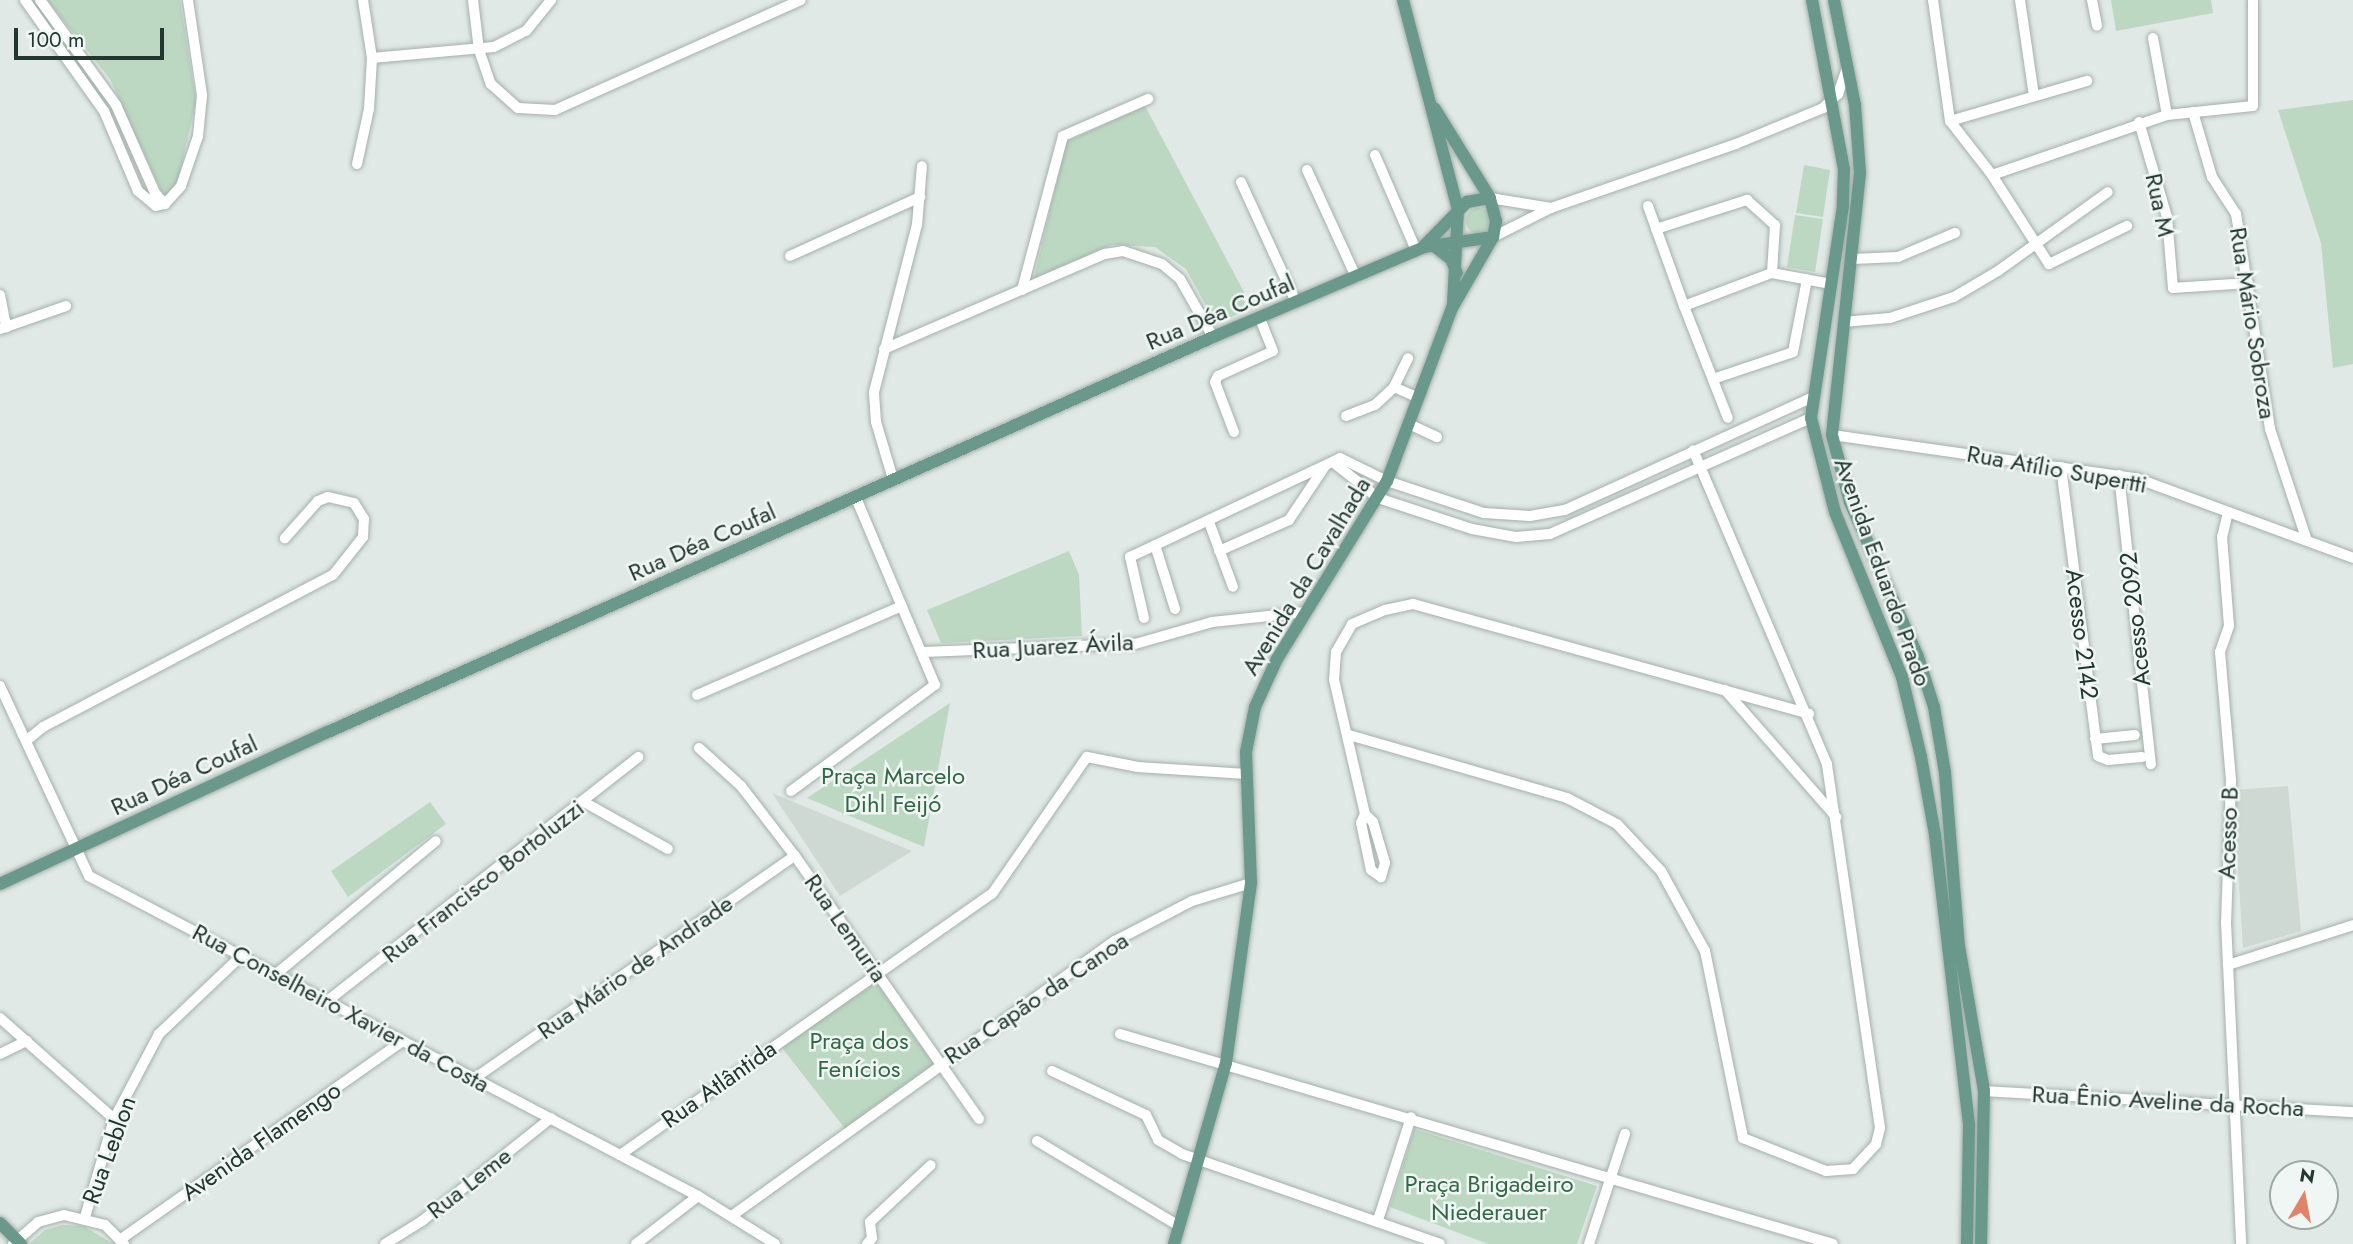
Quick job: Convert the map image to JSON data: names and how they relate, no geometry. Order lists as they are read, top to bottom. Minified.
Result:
{"streets":{"main road":["Rua Déa Coufal","Avenida Eduardo Prado","Avenida da Cavalhada"],"street":["Rua M","Rua Mário Sobroza","Rua Atílio Supertti","Acesso 2092","Acesso 2142","Rua Juarez Ávila","Acesso B","Rua Francisco Bortoluzzi","Rua Lemuria","Rua Mário de Andrade","Rua Capão da Canoa","Rua Conselheiro Xavier da Costa","Rua Atlântida","Rua Ênio Aveline da Rocha","Avenida Flamengo","Rua Leblon","Rua Leme"]},"crossings":[["Rua M","Rua Mário Sobroza"],["Rua Déa Coufal","Avenida Eduardo Prado"],["Rua Déa Coufal","Avenida da Cavalhada"],["Rua Déa Coufal","Rua Conselheiro Xavier da Costa"],["Rua Mário Sobroza","Rua Atílio Supertti"],["Rua Atílio Supertti","Avenida Eduardo Prado"],["Rua Atílio Supertti","Acesso 2092"],["Rua Atílio Supertti","Acesso 2142"],["Rua Atílio Supertti","Acesso B"],["Avenida Eduardo Prado","Rua Ênio Aveline da Rocha"],["Avenida da Cavalhada","Rua Juarez Ávila"],["Avenida da Cavalhada","Rua Capão da Canoa"],["Avenida da Cavalhada","Rua Atlântida"],["Acesso 2092","Acesso 2142"],["Acesso B","Rua Ênio Aveline da Rocha"],["Rua Francisco Bortoluzzi","Rua Conselheiro Xavier da Costa"],["Rua Lemuria","Rua Mário de Andrade"],["Rua Lemuria","Rua Capão da Canoa"],["Rua Lemuria","Rua Atlântida"],["Rua Mário de Andrade","Rua Conselheiro Xavier da Costa"],["Rua Capão da Canoa","Rua Conselheiro Xavier da Costa"],["Rua Conselheiro Xavier da Costa","Rua Atlântida"],["Rua Conselheiro Xavier da Costa","Avenida Flamengo"],["Rua Conselheiro Xavier da Costa","Rua Leblon"],["Rua Conselheiro Xavier da Costa","Rua Leme"]],"parks":["Praça Marcelo Dihl Feijó","Praça dos Fenícios","Praça Brigadeiro Niederauer"],"scale_bar":"100 m","north":"top"}
